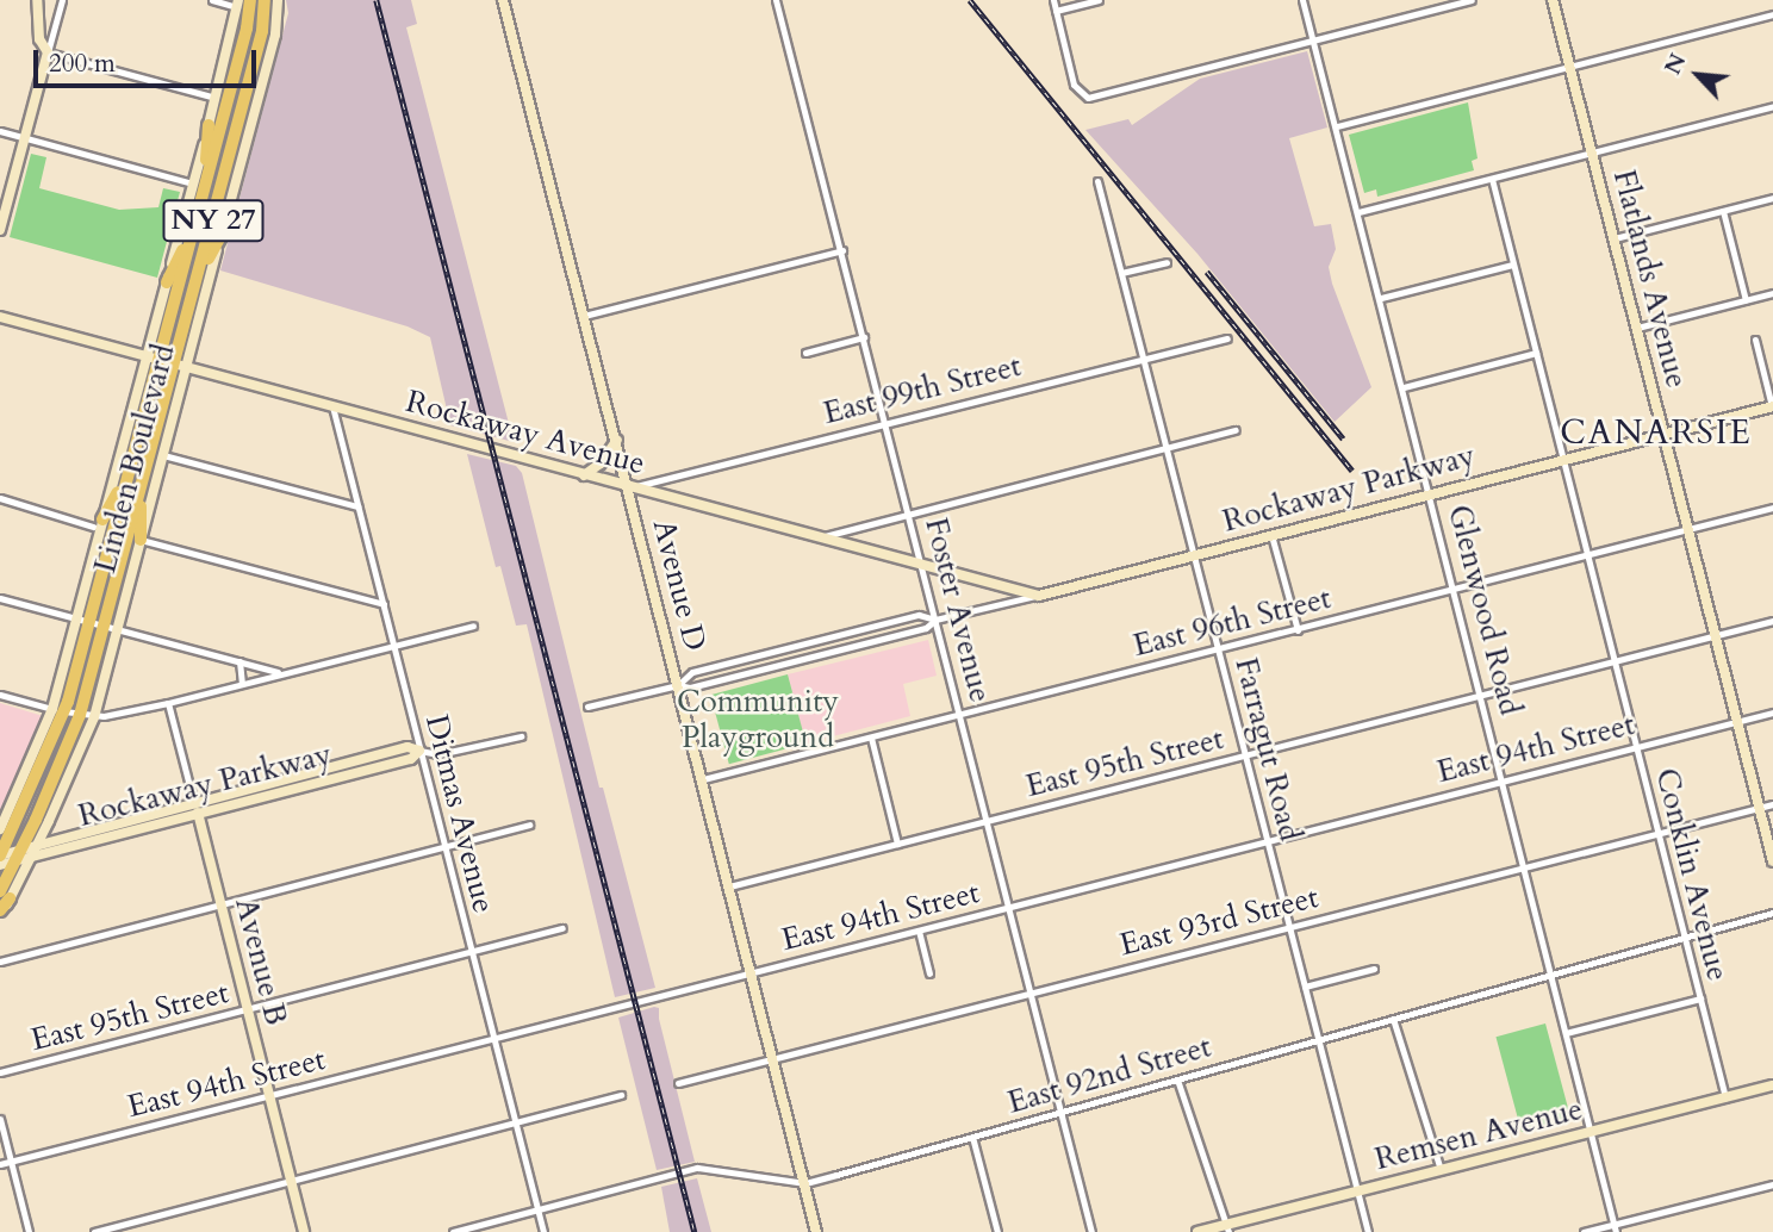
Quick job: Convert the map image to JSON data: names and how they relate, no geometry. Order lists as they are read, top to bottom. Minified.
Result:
{"streets":{"highway":["NY 27","Linden Boulevard"],"street":["Flatlands Avenue","East 99th Street","Rockaway Avenue","Rockaway Parkway","Avenue D","Foster Avenue","Glenwood Road","East 96th Street","East 94th Street","Farragut Road","East 95th Street","Ditmas Avenue","Conklin Avenue","East 93rd Street","Avenue B","East 92nd Street","Remsen Avenue"]},"crossings":[["Flatlands Avenue","Rockaway Parkway"],["Flatlands Avenue","East 96th Street"],["Flatlands Avenue","East 94th Street"],["Flatlands Avenue","East 95th Street"],["Flatlands Avenue","East 93rd Street"],["East 99th Street","Rockaway Avenue"],["East 99th Street","Avenue D"],["East 99th Street","Foster Avenue"],["East 99th Street","Farragut Road"],["Rockaway Avenue","Linden Boulevard"],["Rockaway Avenue","Rockaway Parkway"],["Rockaway Avenue","Avenue D"],["Rockaway Avenue","Foster Avenue"],["Rockaway Avenue","Ditmas Avenue"],["Linden Boulevard","Rockaway Parkway"],["Rockaway Parkway","Avenue D"],["Rockaway Parkway","Foster Avenue"],["Rockaway Parkway","Glenwood Road"],["Rockaway Parkway","Farragut Road"],["Rockaway Parkway","Ditmas Avenue"],["Rockaway Parkway","Conklin Avenue"],["Rockaway Parkway","Avenue B"],["Avenue D","East 96th Street"],["Avenue D","East 94th Street"],["Avenue D","East 95th Street"],["Avenue D","East 93rd Street"],["Avenue D","East 92nd Street"],["Foster Avenue","East 96th Street"],["Foster Avenue","East 94th Street"],["Foster Avenue","East 95th Street"],["Foster Avenue","East 93rd Street"],["Foster Avenue","East 92nd Street"],["Glenwood Road","East 96th Street"],["Glenwood Road","East 94th Street"],["Glenwood Road","East 95th Street"],["Glenwood Road","East 93rd Street"],["Glenwood Road","East 92nd Street"],["Glenwood Road","Remsen Avenue"],["East 96th Street","Farragut Road"],["East 96th Street","Conklin Avenue"],["East 94th Street","Farragut Road"],["East 94th Street","Ditmas Avenue"],["East 94th Street","Conklin Avenue"],["East 94th Street","Avenue B"],["Farragut Road","East 95th Street"],["Farragut Road","East 93rd Street"],["Farragut Road","East 92nd Street"],["Farragut Road","Remsen Avenue"],["East 95th Street","Ditmas Avenue"],["East 95th Street","Conklin Avenue"],["East 95th Street","Avenue B"],["Ditmas Avenue","East 92nd Street"],["Conklin Avenue","East 93rd Street"],["Conklin Avenue","East 92nd Street"],["Conklin Avenue","Remsen Avenue"]],"districts":["CANARSIE"],"parks":["Community Playground"],"scale_bar":"200 m","north":"top left"}
